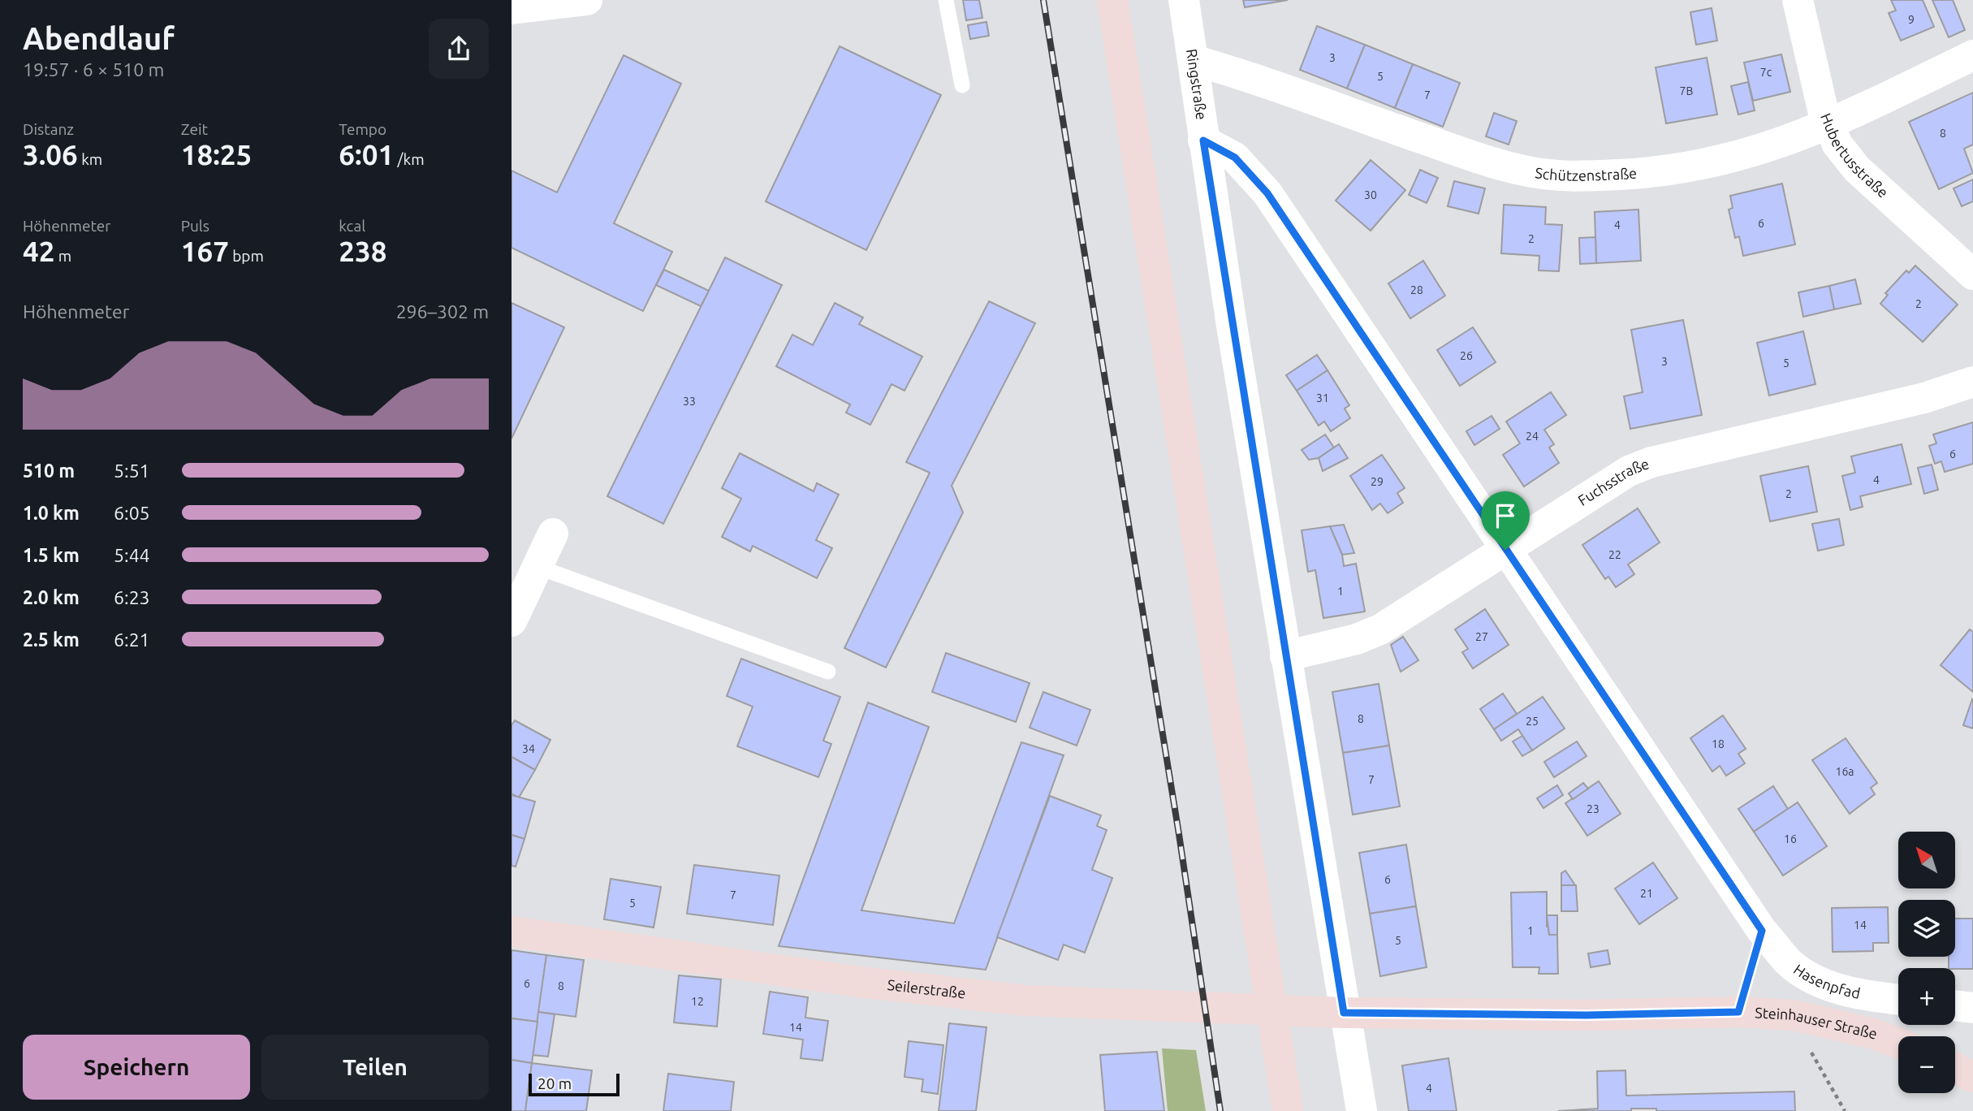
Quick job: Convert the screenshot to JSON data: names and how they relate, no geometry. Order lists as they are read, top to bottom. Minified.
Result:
{"streets":{"main road":["Seilerstraße","Steinhauser Straße"],"street":["Ringstraße","Hubertusstraße","Schützenstraße","Fuchsstraße","Hasenpfad"]},"crossings":[["Ringstraße","Schützenstraße"],["Ringstraße","Fuchsstraße"],["Ringstraße","Hasenpfad"],["Ringstraße","Seilerstraße"],["Ringstraße","Steinhauser Straße"],["Hubertusstraße","Schützenstraße"],["Fuchsstraße","Hasenpfad"],["Seilerstraße","Steinhauser Straße"]],"house_numbers":["9","3","7c","5","7B","7","8","30","6","4","2","28","2","26","3","5","31","33","24","6","4","29","2","22","1","27","8","25","18","34","16a","7","23","16","6","21","7","5","14","1","5","6","8","12","14","4"],"scale_bar":"20 m","north":"top left","page":{"heading":["Abendlauf","19:57 · 6 × 510 m"],"stats":[["Distanz","3.06 km"],["Zeit","18:25"],["Tempo","6:01 /km"],["Höhenmeter","42 m"],["Puls","167 bpm"],["kcal","238"]],"chart":["Höhenmeter","296–302 m"],"list":[{"name":"510 m","note":"5:51"},{"name":"1.0 km","note":"6:05"},{"name":"1.5 km","note":"5:44"},{"name":"2.0 km","note":"6:23"},{"name":"2.5 km","note":"6:21"}],"map_buttons":["+","−"],"buttons":["Speichern","Teilen"],"scale":"20 m"}}
